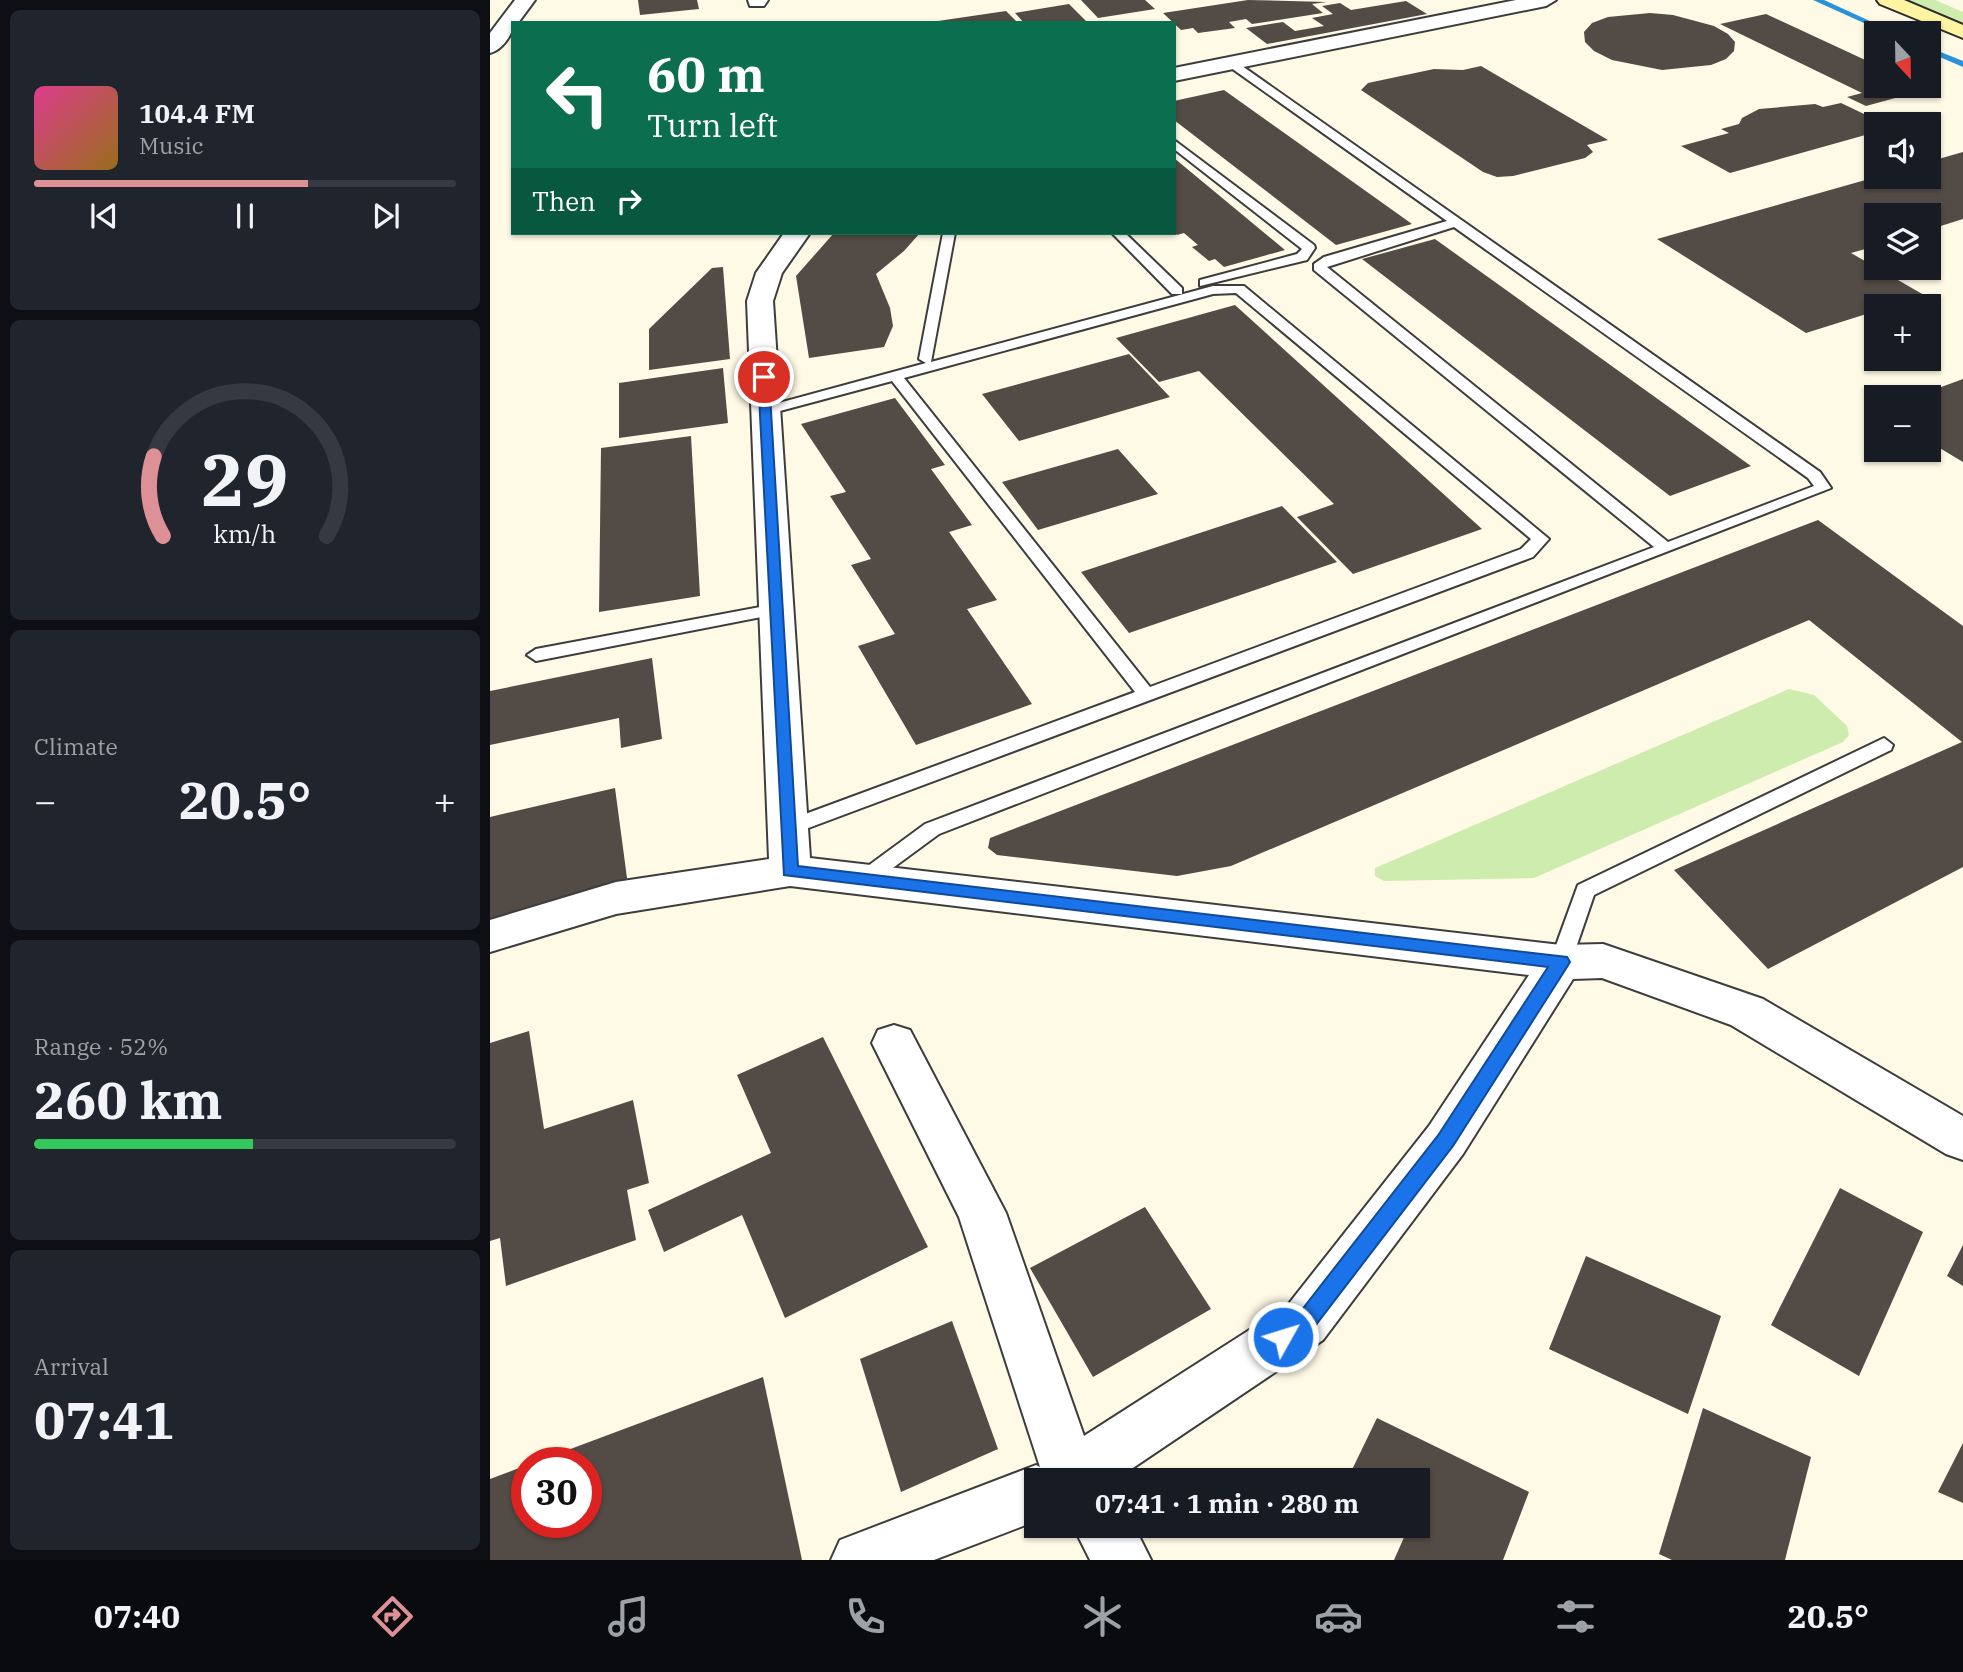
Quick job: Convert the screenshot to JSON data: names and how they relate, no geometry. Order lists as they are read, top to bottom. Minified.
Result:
{"north":"bottom","page":{"map_buttons":["+","−"],"turn":["60 m","Turn left"],"song":["104.4 FM","Music"],"then":"Then","tile":["Climate",["Range · 52%","260 km"],["Arrival","07:41"]],"heat":["−","20.5°","+"],"limit":"30","trip":"07:41 · 1 min · 280 m","tabs":["07:40","20.5°"],"gauge":["29","km/h"]}}
